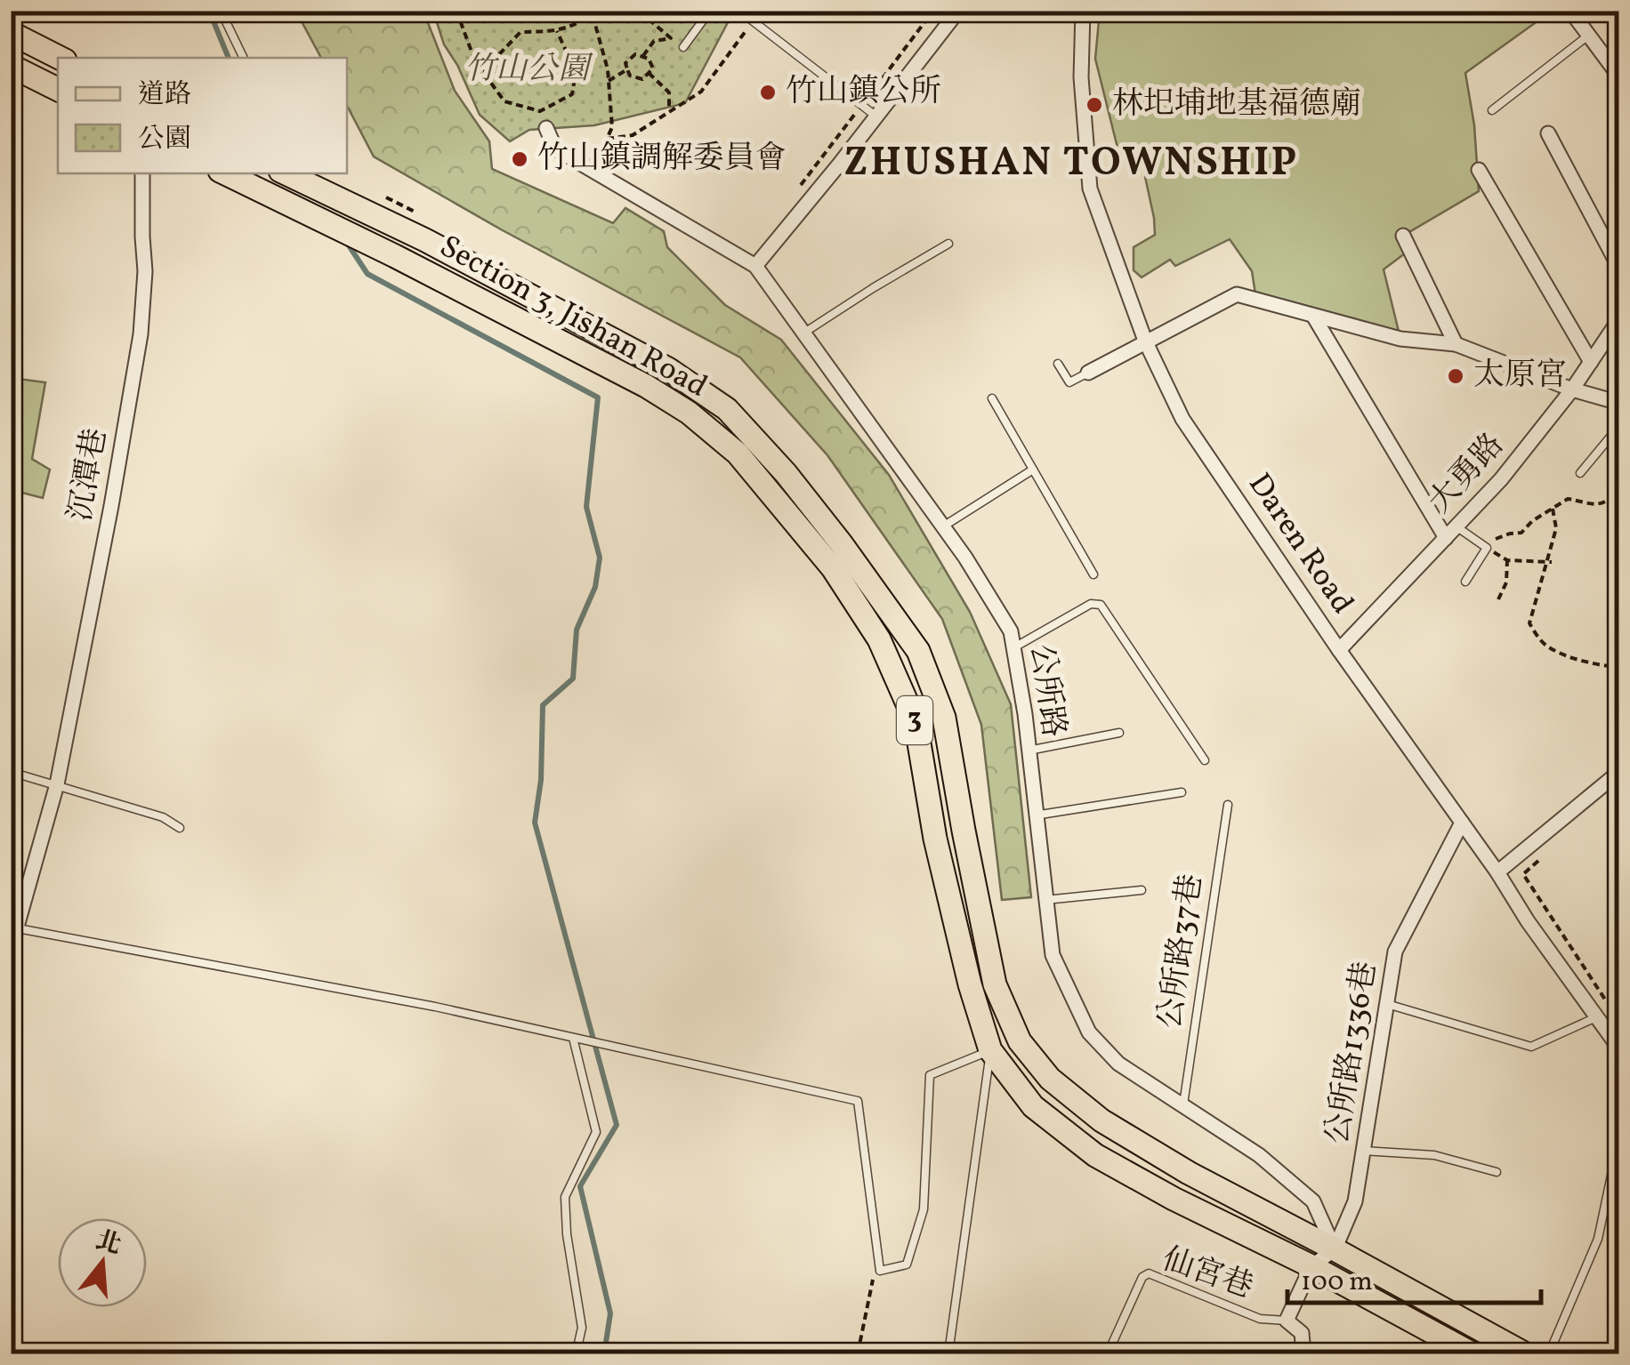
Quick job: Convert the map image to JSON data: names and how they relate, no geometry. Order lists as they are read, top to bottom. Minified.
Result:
{"streets":{"main road":["Section 3, Jishan Road","3"],"street":["大勇路","沉潭巷","Daren Road","公所路","公所路1336巷"],"lane":["公所路37巷","仙宮巷"]},"crossings":[["Section 3, Jishan Road","公所路"],["Section 3, Jishan Road","公所路1336巷"],["大勇路","Daren Road"],["Daren Road","公所路1336巷"],["公所路","公所路37巷"],["公所路","公所路1336巷"]],"districts":["ZHUSHAN TOWNSHIP"],"parks":["竹山公園"],"places":["竹山鎮公所","林圯埔地基福德廟","竹山鎮調解委員會","太原宮"],"legend":["道路","公園"],"scale_bar":"100 m","north":"top"}
